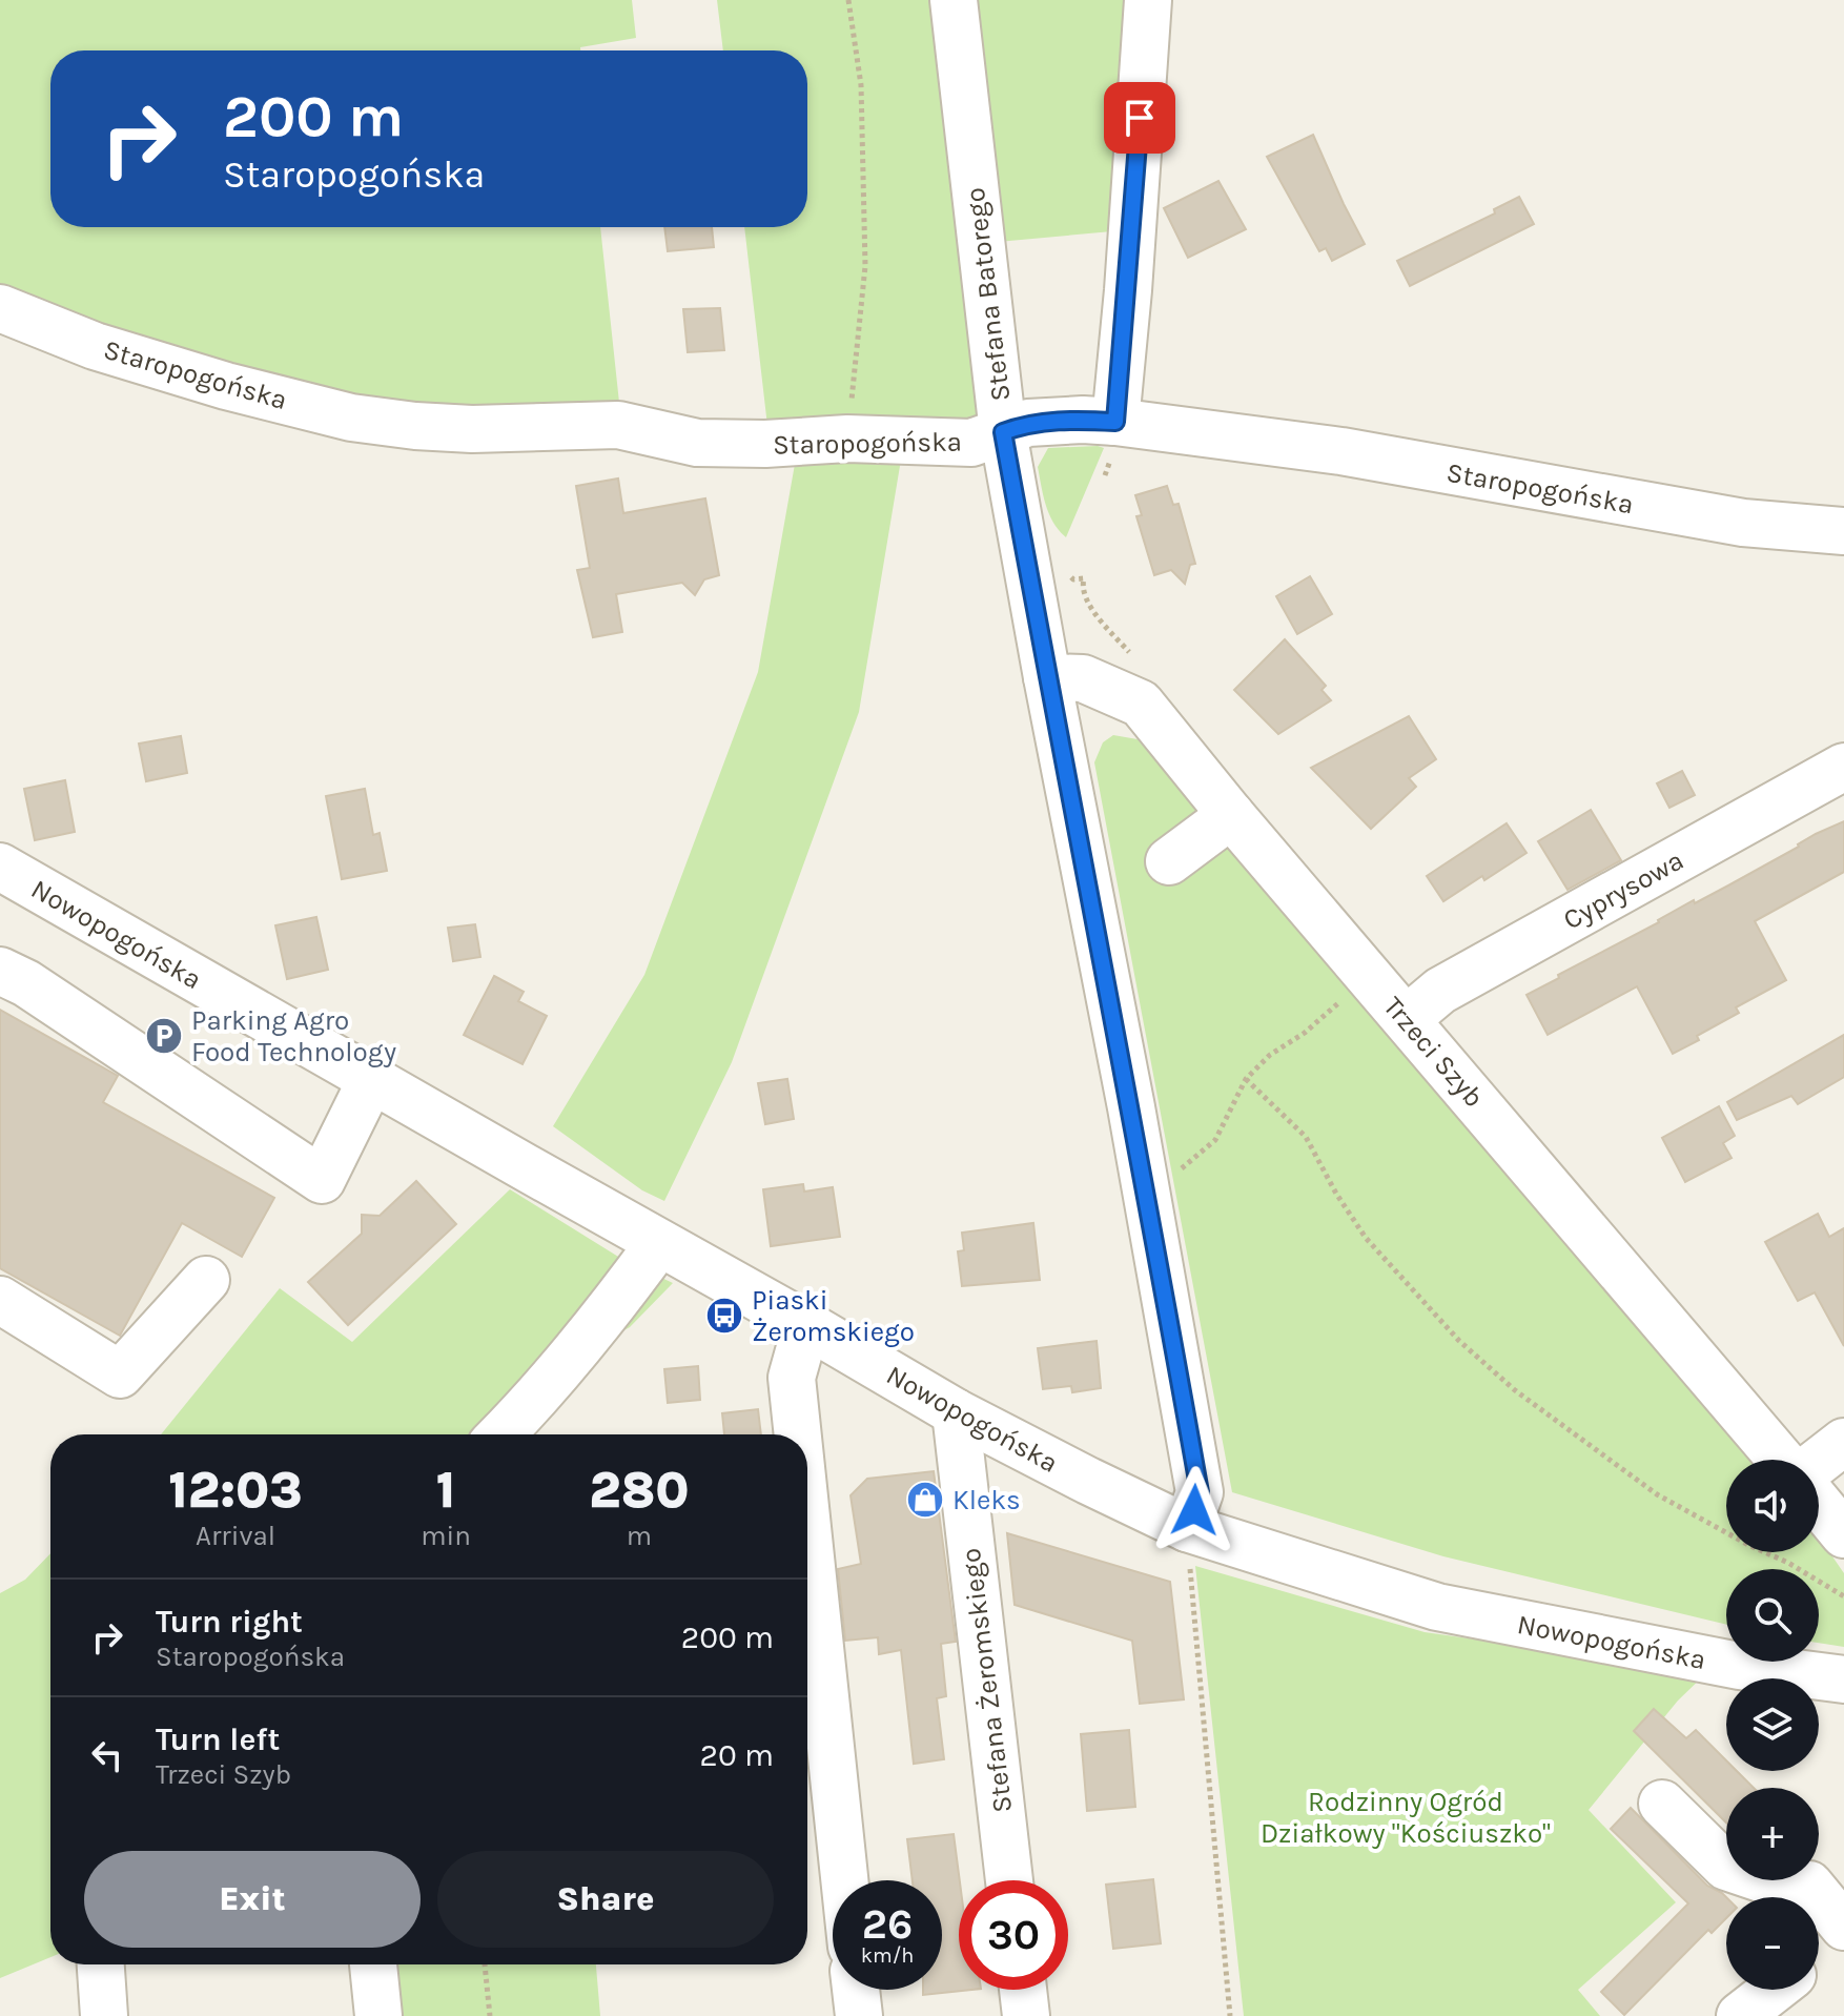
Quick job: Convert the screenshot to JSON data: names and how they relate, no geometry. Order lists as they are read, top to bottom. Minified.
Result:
{"streets":{"street":["Stefana Batorego","Staropogońska","Cyprysowa","Nowopogońska","Trzeci Szyb","Stefana Żeromskiego"]},"crossings":[["Stefana Batorego","Staropogońska"],["Stefana Batorego","Nowopogońska"],["Stefana Batorego","Trzeci Szyb"],["Cyprysowa","Trzeci Szyb"],["Nowopogońska","Stefana Żeromskiego"]],"parks":["Rodzinny Ogród Działkowy \"Kościuszko\""],"places":{"parking":["Parking Agro Food Technology"],"bus stop":["Piaski Żeromskiego"],"shop":["Kleks"]},"page":{"turn":["200 m","Staropogońska"],"eta":["12:03","Arrival","1","min","280","m"],"map_buttons":["+","−"],"list":[{"name":"Turn right","note":"Staropogońska","value":"200 m"},{"name":"Turn left","note":"Trzeci Szyb","value":"20 m"}],"buttons":["Exit","Share"],"speed":"26 km/h","limit":"30"}}
